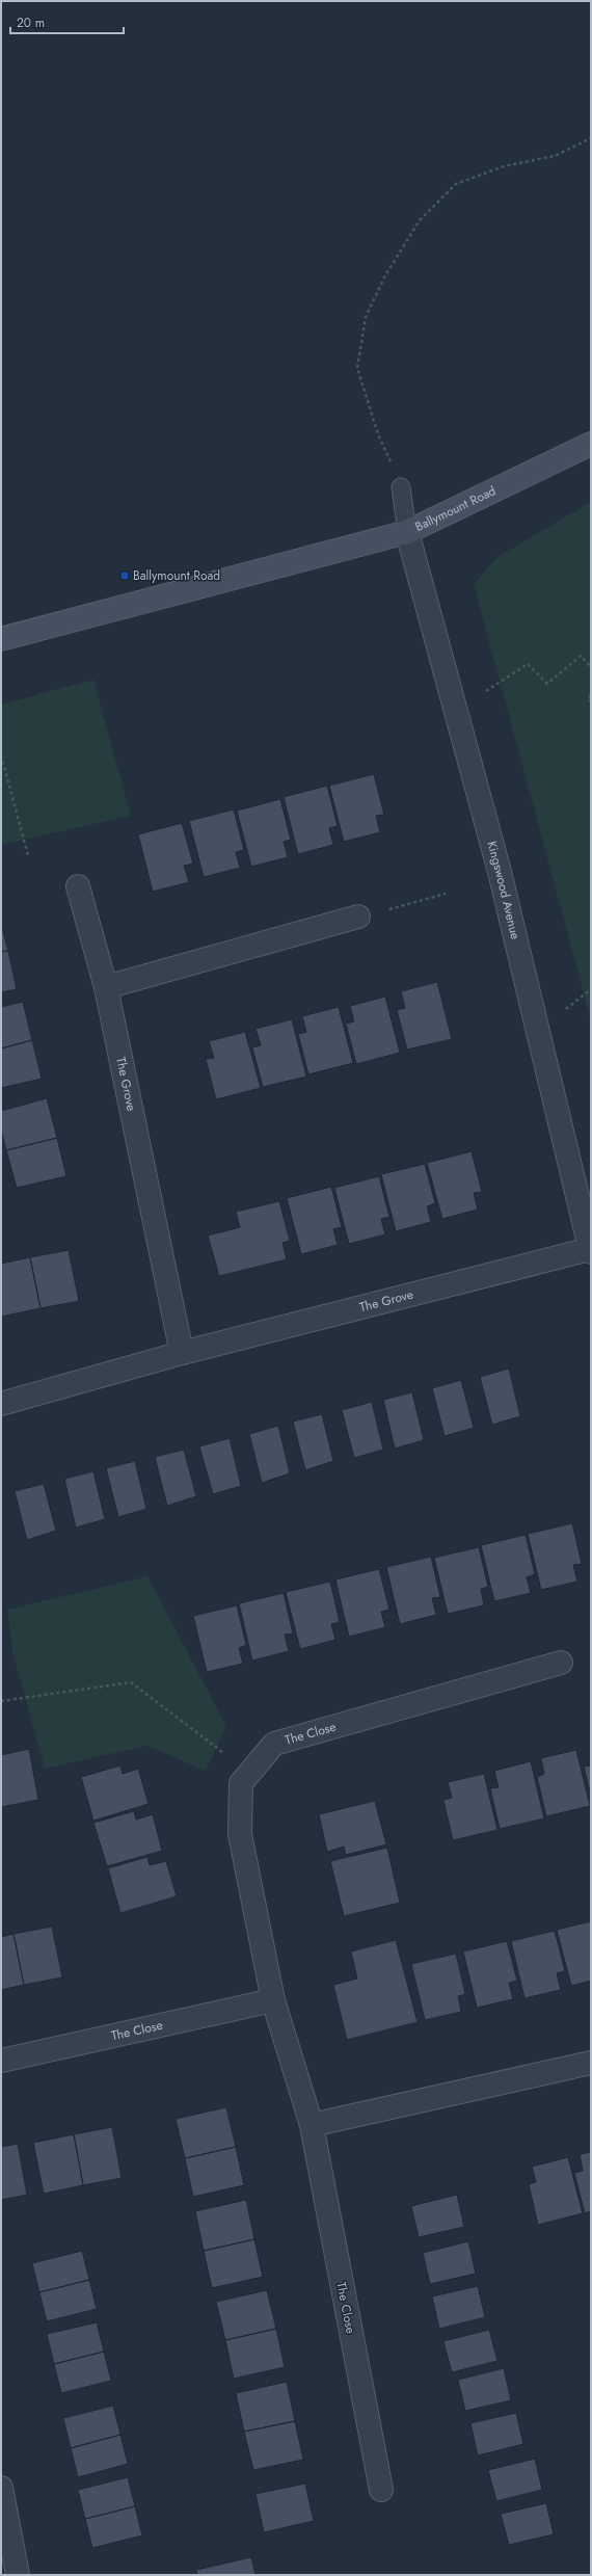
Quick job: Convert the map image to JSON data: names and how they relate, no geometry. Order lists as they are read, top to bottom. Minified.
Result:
{"streets":{"street":["Ballymount Road","Kingswood Avenue","The Grove","The Close"]},"crossings":[["Ballymount Road","Kingswood Avenue"],["Kingswood Avenue","The Grove"]],"places":{"transit":["Ballymount Road"]},"scale_bar":"20 m"}
